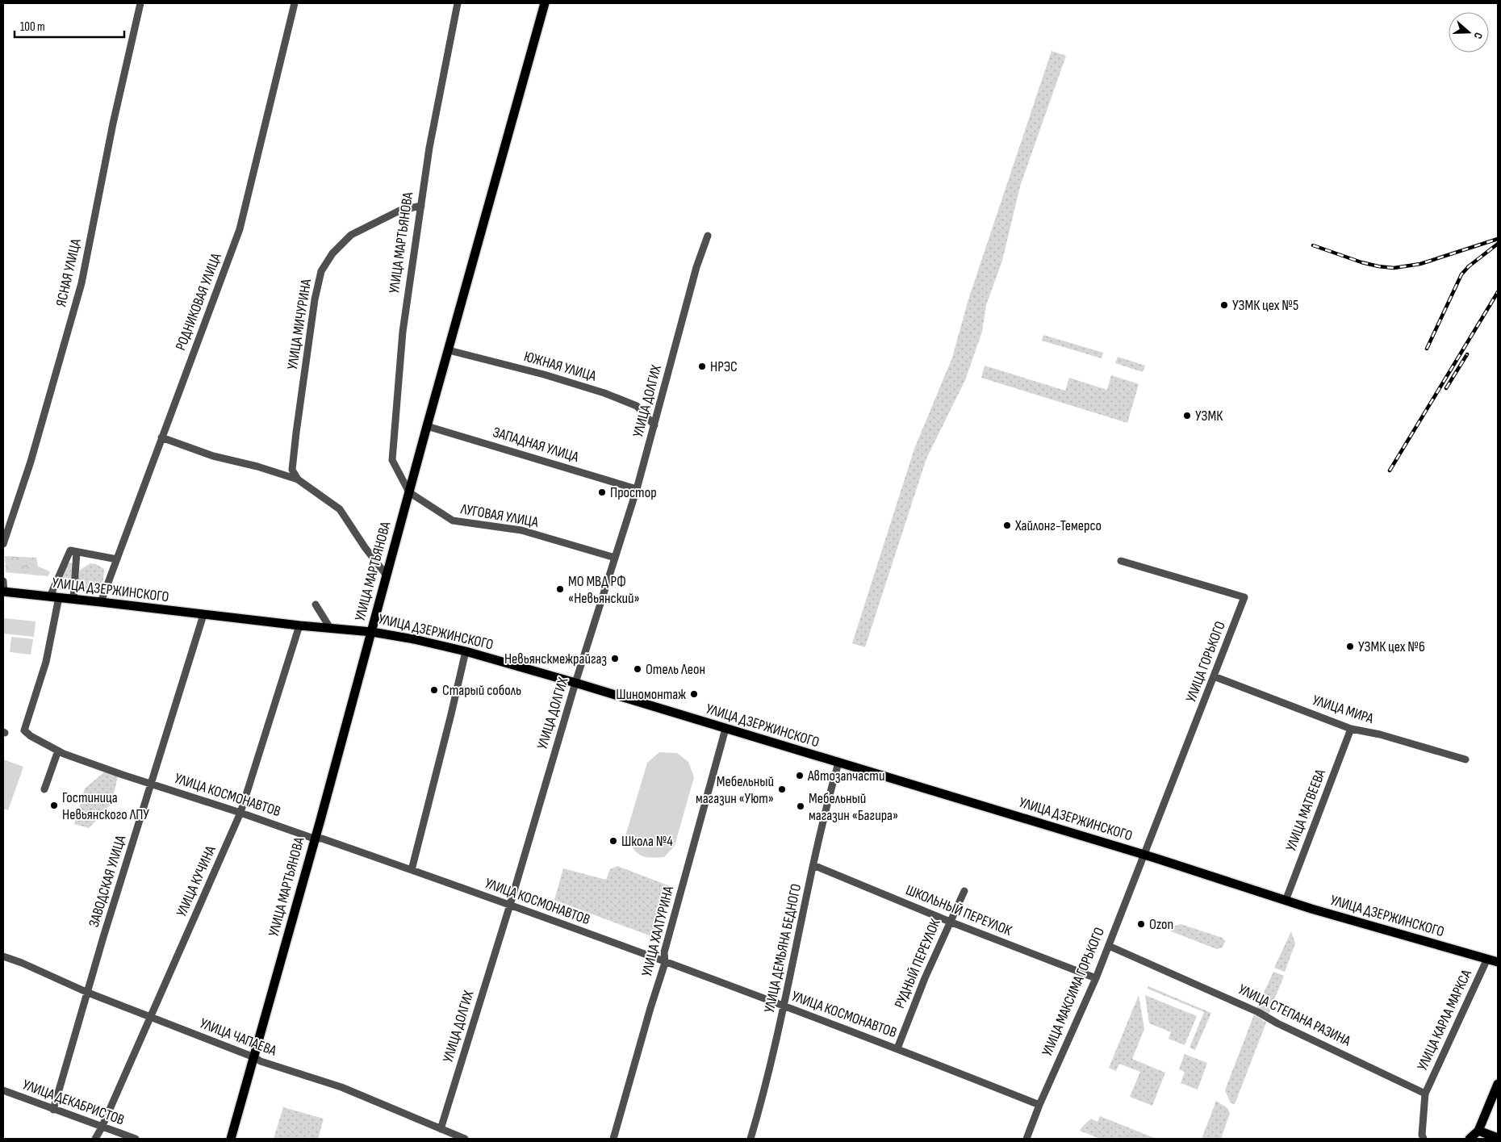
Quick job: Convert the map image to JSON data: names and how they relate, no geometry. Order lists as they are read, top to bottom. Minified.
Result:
{"streets":{"main road":["УЛИЦА МАРТЬЯНОВА","УЛИЦА ДЗЕРЖИНСКОГО"],"street":["ЯСНАЯ УЛИЦА","РОДНИКОВАЯ УЛИЦА","УЛИЦА МИЧУРИНА","ЮЖНАЯ УЛИЦА","УЛИЦА ДОЛГИХ","ЗАПАДНАЯ УЛИЦА","ЛУГОВАЯ УЛИЦА","УЛИЦА ГОРЬКОГО","УЛИЦА МИРА","УЛИЦА КОСМОНАВТОВ","УЛИЦА МАТВЕЕВА","ЗАВОДСКАЯ УЛИЦА","УЛИЦА КУЧИНА","ШКОЛЬНЫЙ ПЕРЕУЛОК","УЛИЦА ХАЛТУРИНА","УЛИЦА ДЕМЬЯНА БЕДНОГО","РУДНЫЙ ПЕРЕУЛОК","УЛИЦА МАКСИМА ГОРЬКОГО","УЛИЦА СТЕПАНА РАЗИНА","УЛИЦА КАРЛА МАРКСА","УЛИЦА ЧАПАЕВА","УЛИЦА ДЕКАБРИСТОВ"]},"crossings":[["УЛИЦА МАРТЬЯНОВА","УЛИЦА МИЧУРИНА"],["УЛИЦА МАРТЬЯНОВА","ЛУГОВАЯ УЛИЦА"],["УЛИЦА МАРТЬЯНОВА","УЛИЦА ДЗЕРЖИНСКОГО"],["УЛИЦА МАРТЬЯНОВА","УЛИЦА КОСМОНАВТОВ"],["УЛИЦА МАРТЬЯНОВА","УЛИЦА ЧАПАЕВА"],["РОДНИКОВАЯ УЛИЦА","УЛИЦА ДЗЕРЖИНСКОГО"],["ЮЖНАЯ УЛИЦА","УЛИЦА ДОЛГИХ"],["УЛИЦА ДОЛГИХ","ЗАПАДНАЯ УЛИЦА"],["УЛИЦА ДОЛГИХ","ЛУГОВАЯ УЛИЦА"],["УЛИЦА ДОЛГИХ","УЛИЦА ДЗЕРЖИНСКОГО"],["УЛИЦА ДОЛГИХ","УЛИЦА КОСМОНАВТОВ"],["УЛИЦА ДОЛГИХ","УЛИЦА ЧАПАЕВА"],["УЛИЦА ДЗЕРЖИНСКОГО","УЛИЦА ГОРЬКОГО"],["УЛИЦА ДЗЕРЖИНСКОГО","УЛИЦА КОСМОНАВТОВ"],["УЛИЦА ДЗЕРЖИНСКОГО","УЛИЦА МАТВЕЕВА"],["УЛИЦА ДЗЕРЖИНСКОГО","ЗАВОДСКАЯ УЛИЦА"],["УЛИЦА ДЗЕРЖИНСКОГО","УЛИЦА КУЧИНА"],["УЛИЦА ДЗЕРЖИНСКОГО","УЛИЦА ХАЛТУРИНА"],["УЛИЦА ДЗЕРЖИНСКОГО","УЛИЦА ДЕМЬЯНА БЕДНОГО"],["УЛИЦА ДЗЕРЖИНСКОГО","УЛИЦА МАКСИМА ГОРЬКОГО"],["УЛИЦА ДЗЕРЖИНСКОГО","УЛИЦА КАРЛА МАРКСА"],["УЛИЦА ГОРЬКОГО","УЛИЦА МИРА"],["УЛИЦА ГОРЬКОГО","УЛИЦА МАКСИМА ГОРЬКОГО"],["УЛИЦА МИРА","УЛИЦА МАТВЕЕВА"],["УЛИЦА КОСМОНАВТОВ","ЗАВОДСКАЯ УЛИЦА"],["УЛИЦА КОСМОНАВТОВ","УЛИЦА КУЧИНА"],["УЛИЦА КОСМОНАВТОВ","УЛИЦА ХАЛТУРИНА"],["УЛИЦА КОСМОНАВТОВ","УЛИЦА ДЕМЬЯНА БЕДНОГО"],["УЛИЦА КОСМОНАВТОВ","РУДНЫЙ ПЕРЕУЛОК"],["УЛИЦА КОСМОНАВТОВ","УЛИЦА МАКСИМА ГОРЬКОГО"],["ЗАВОДСКАЯ УЛИЦА","УЛИЦА ЧАПАЕВА"],["ЗАВОДСКАЯ УЛИЦА","УЛИЦА ДЕКАБРИСТОВ"],["УЛИЦА КУЧИНА","УЛИЦА ЧАПАЕВА"],["УЛИЦА КУЧИНА","УЛИЦА ДЕКАБРИСТОВ"],["ШКОЛЬНЫЙ ПЕРЕУЛОК","УЛИЦА ДЕМЬЯНА БЕДНОГО"],["ШКОЛЬНЫЙ ПЕРЕУЛОК","РУДНЫЙ ПЕРЕУЛОК"],["ШКОЛЬНЫЙ ПЕРЕУЛОК","УЛИЦА МАКСИМА ГОРЬКОГО"],["УЛИЦА МАКСИМА ГОРЬКОГО","УЛИЦА СТЕПАНА РАЗИНА"],["УЛИЦА СТЕПАНА РАЗИНА","УЛИЦА КАРЛА МАРКСА"]],"places":["УЗМК цех №5","НРЭС","УЗМК","Простор","Хайлонг-Темерсо","МО МВД РФ «Невьянский»","УЗМК цех №6","Невьянскмежрайгаз","Отель Леон","Старый соболь","Шиномонтаж","Автозапчасти","Мебельный магазин «Уют»","Гостиница Невьянского ЛПУ","Мебельный магазин «Багира»","Школа №4","Ozon"],"scale_bar":"100 m","north":"right"}
